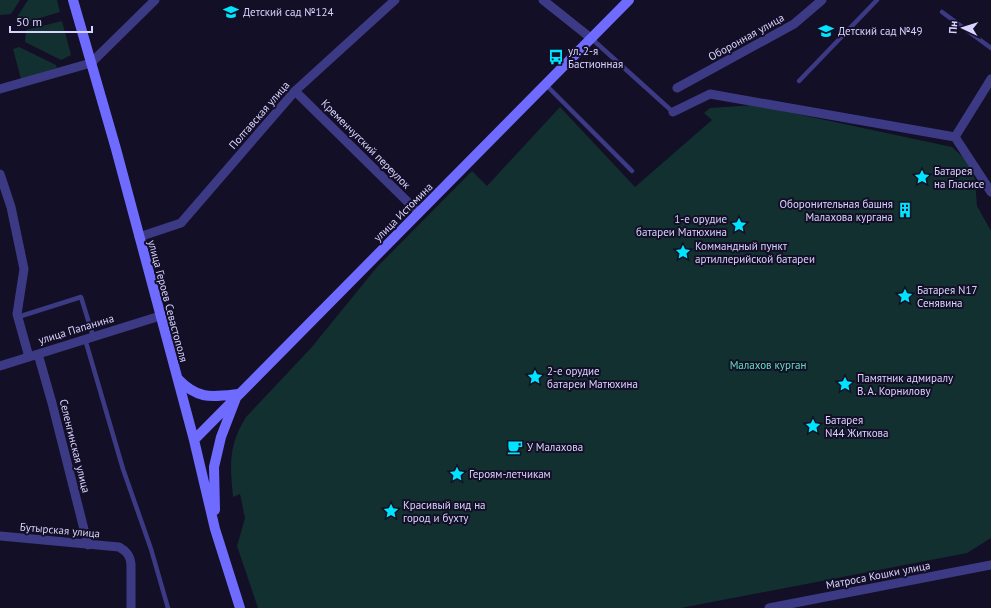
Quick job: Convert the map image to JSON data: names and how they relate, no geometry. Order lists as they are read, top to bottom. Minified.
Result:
{"streets":{"main road":["улица Истомина","улица Героев Севастополя"],"street":["Оборонная улица","Полтавская улица","Кременчугский переулок","улица Папанина","Селенгинская улица","Бутырская улица","Матроса Кошки улица"]},"crossings":[["Полтавская улица","Кременчугский переулок"],["Полтавская улица","улица Героев Севастополя"],["Кременчугский переулок","улица Истомина"],["улица Истомина","улица Героев Севастополя"],["улица Героев Севастополя","улица Папанина"],["улица Папанина","Селенгинская улица"],["Селенгинская улица","Бутырская улица"]],"parks":["Малахов курган"],"places":{"school or university":["Детский сад №124","Детский сад №49"],"bus stop":["ул. 2-я Бастионная"],"place":["Батарея на Гласисе","1-е орудие батареи Матюхина","Коммандный пункт артиллерийской батареи","Батарея N17 Сенявина","2-е орудие батареи Матюхина","Памятник адмиралу В. А. Корнилову","Батарея N44 Житкова","Героям-летчикам","Красивый вид на город и бухту"],"building":["Оборонительная башня Малахова кургана"],"cafe":["У Малахова"]},"scale_bar":"50 m","north":"left"}
